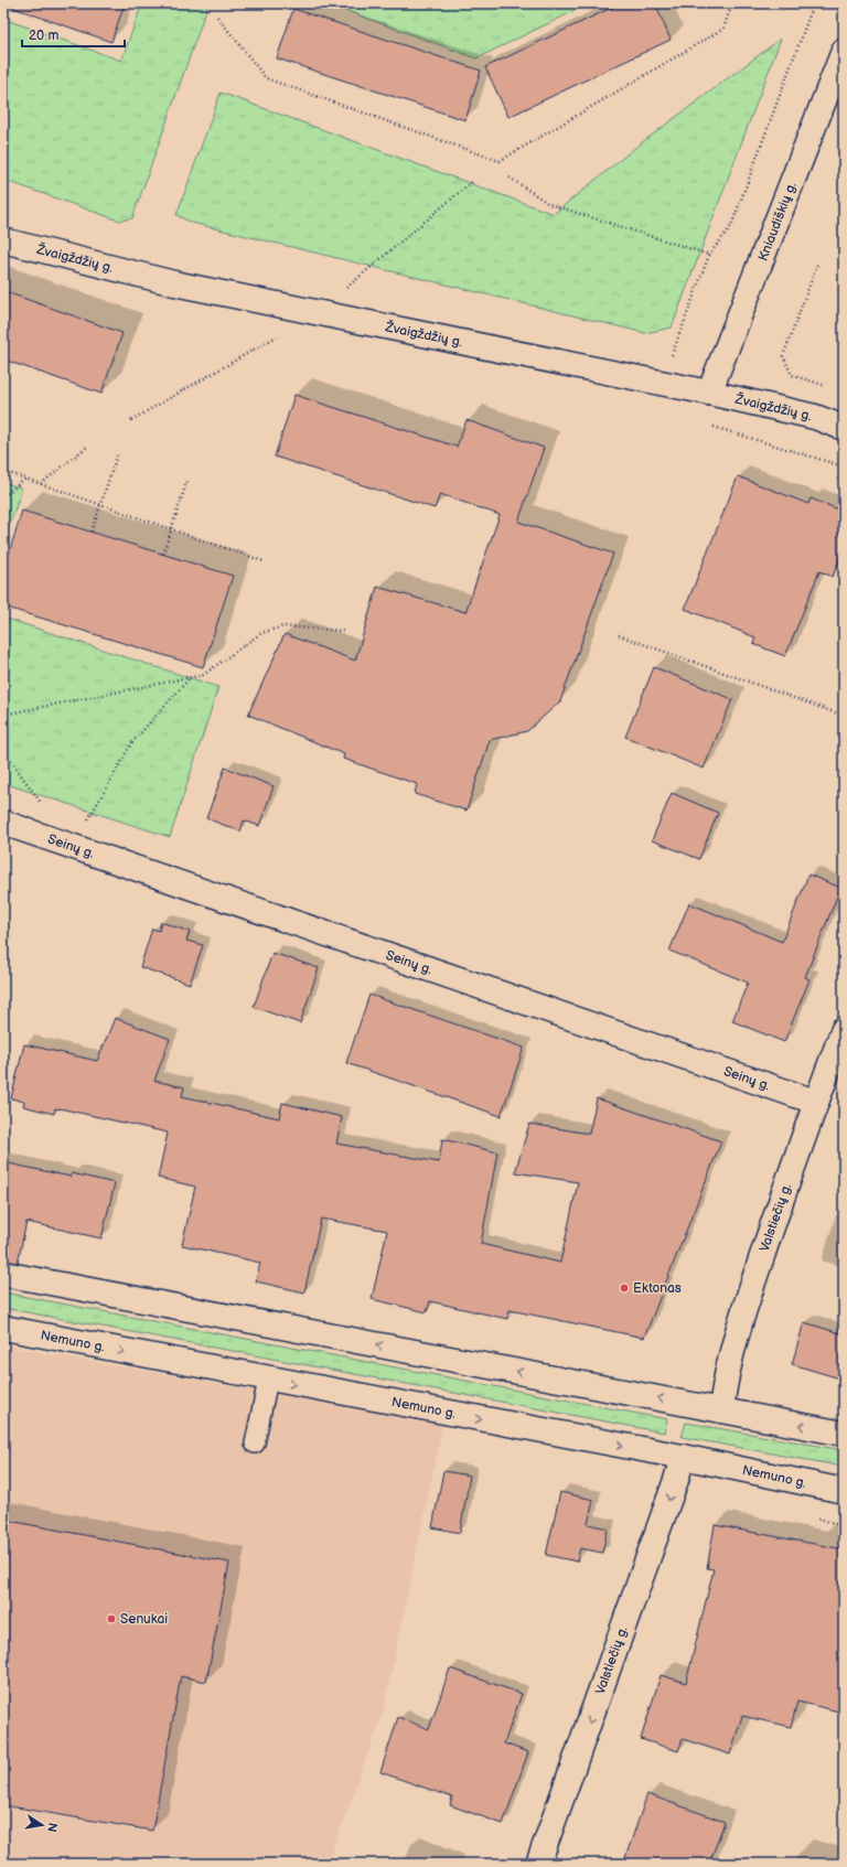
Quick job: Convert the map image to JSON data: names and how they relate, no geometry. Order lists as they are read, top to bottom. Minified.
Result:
{"streets":{"street":["Kniaudiškių g.","Žvaigždžių g.","Seinų g.","Valstiečių g.","Nemuno g."]},"crossings":[["Kniaudiškių g.","Žvaigždžių g."],["Seinų g.","Valstiečių g."],["Valstiečių g.","Nemuno g."]],"one_way":["Valstiečių g."],"places":["Ektonas","Senukai"],"scale_bar":"20 m","north":"right"}
